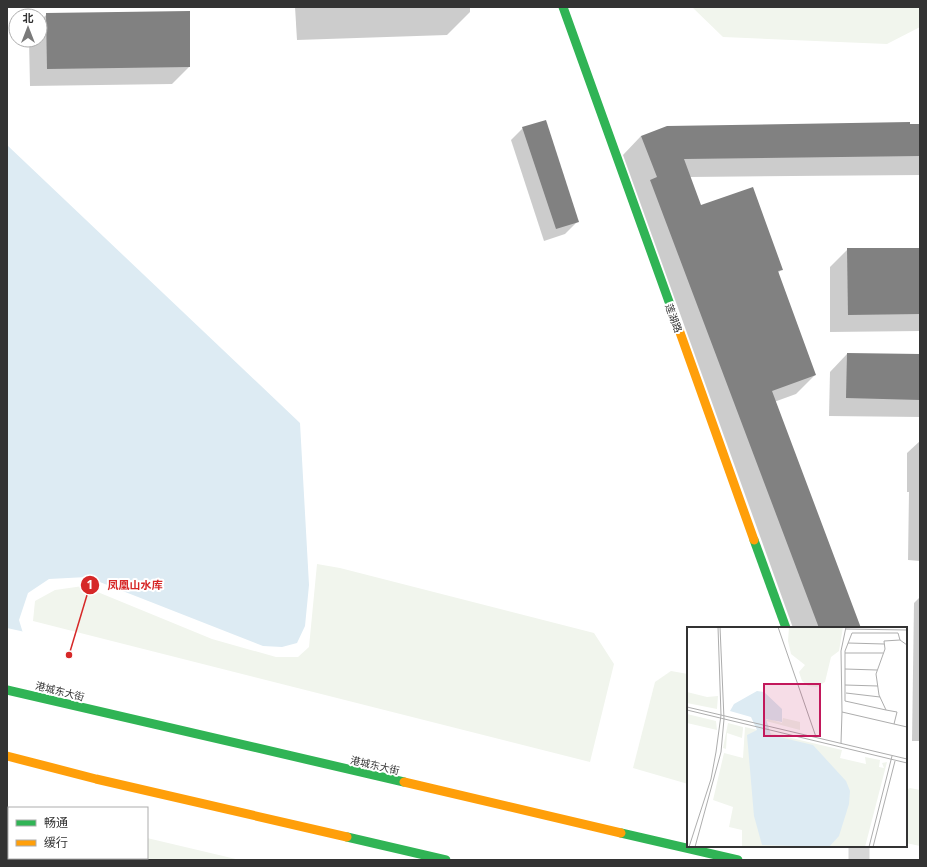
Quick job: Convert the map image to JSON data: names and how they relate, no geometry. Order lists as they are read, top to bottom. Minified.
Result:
{"streets":{"main road":["莲湖路","港城东大街"]},"places":["凤凰山水库"],"legend":["畅通","缓行"],"north":"top"}
